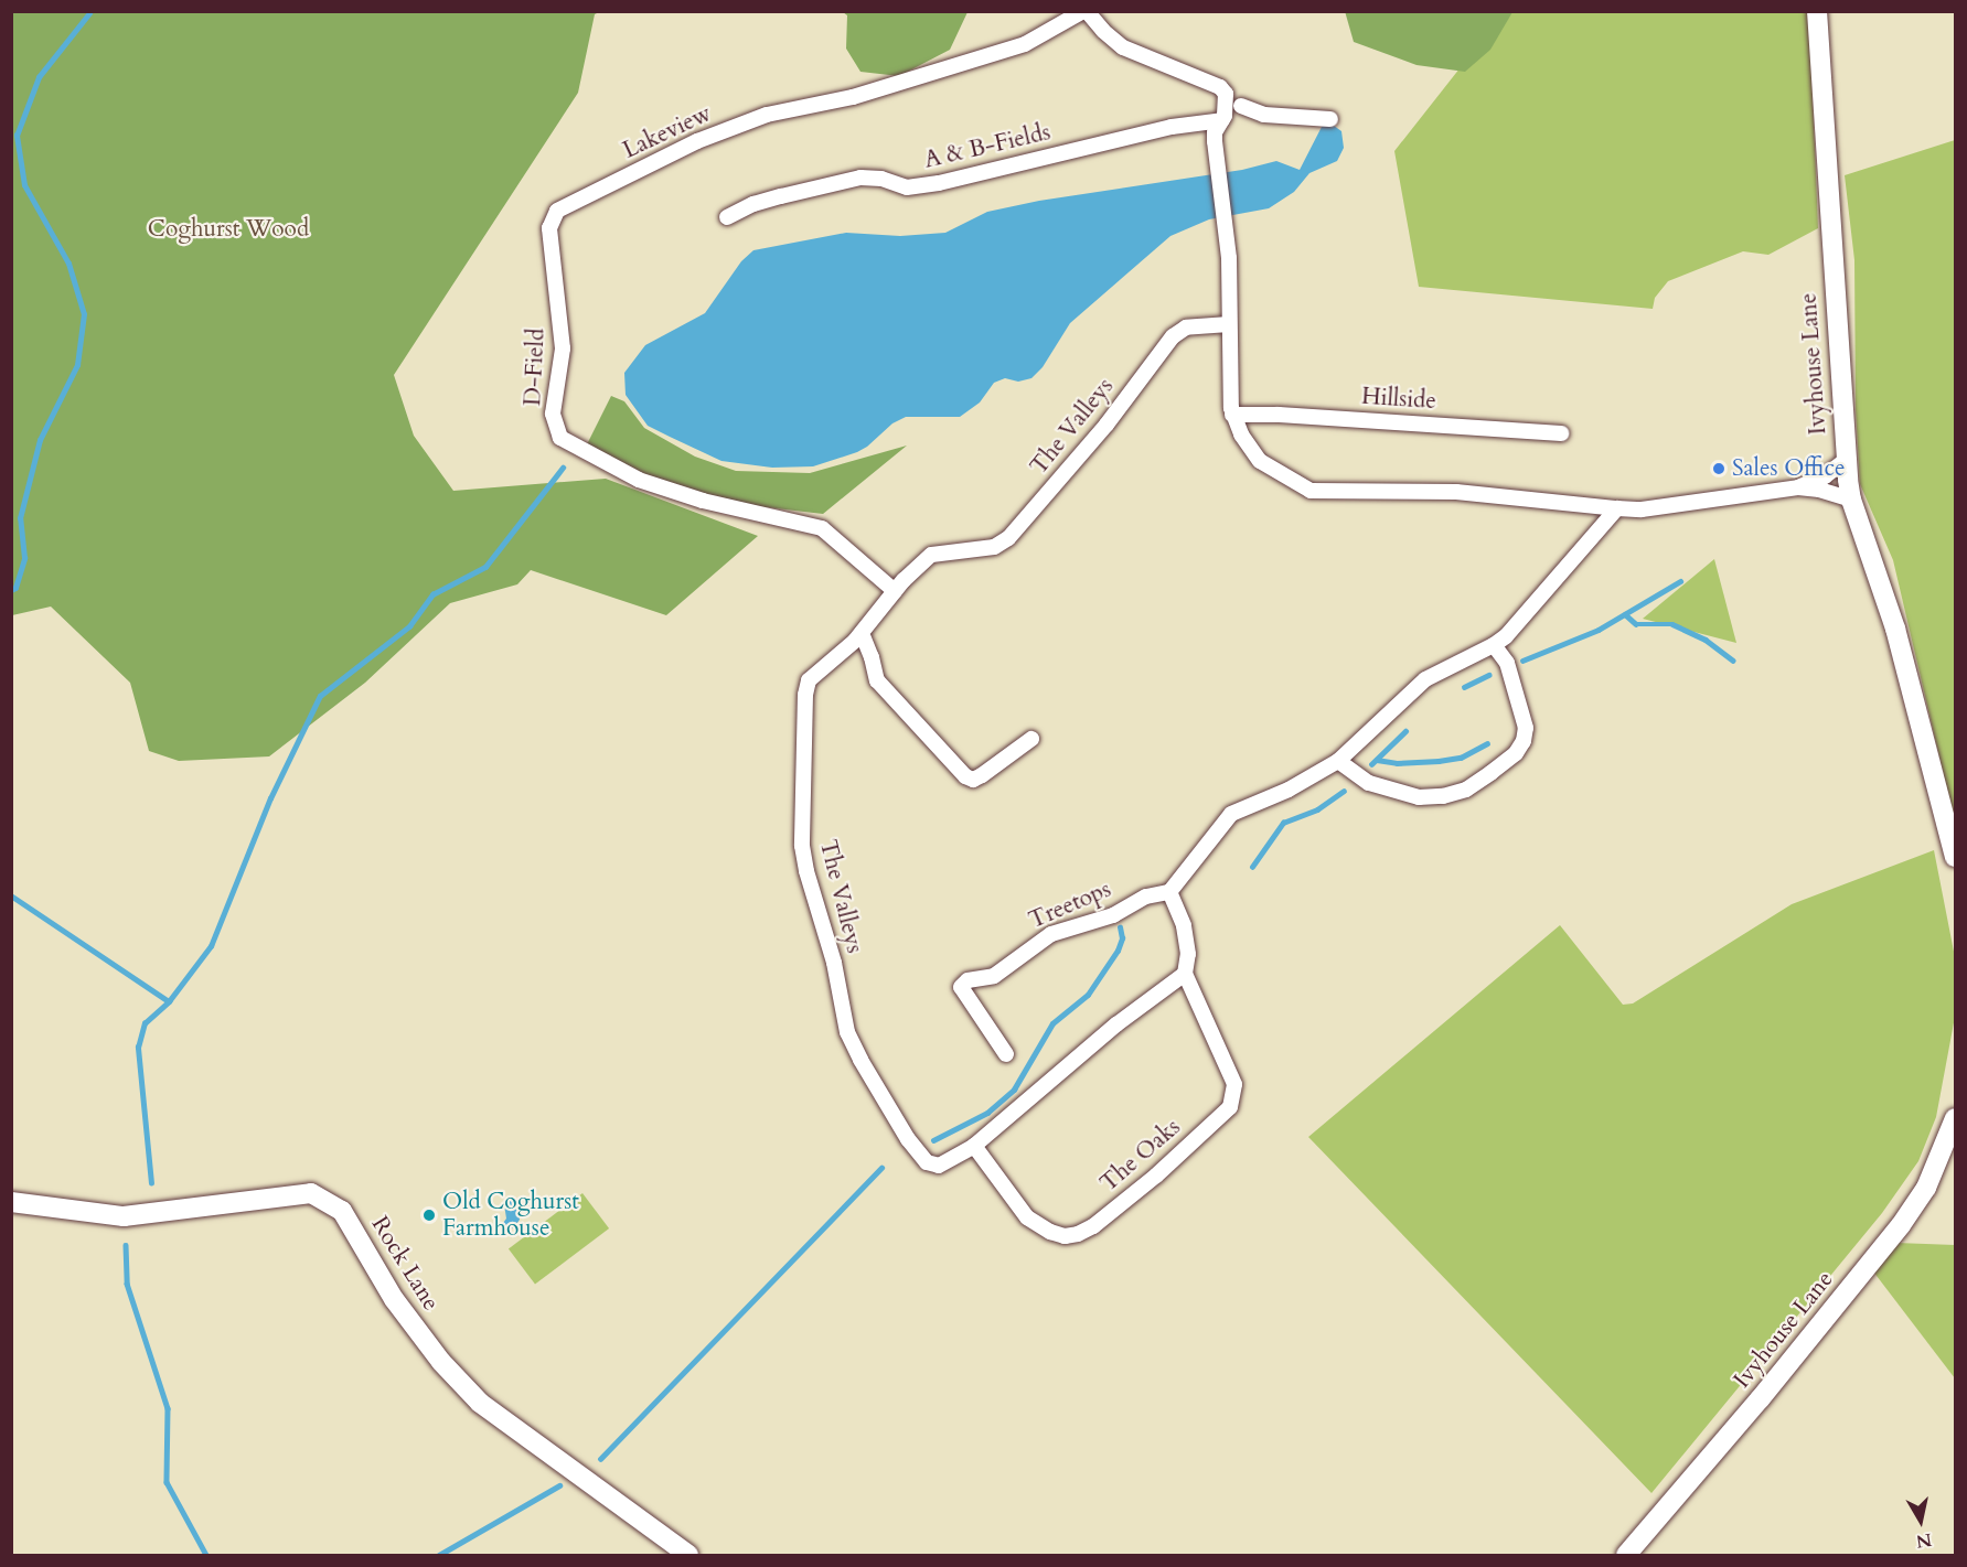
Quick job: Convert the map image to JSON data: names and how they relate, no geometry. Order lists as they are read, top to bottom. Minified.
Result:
{"streets":{"street":["Lakeview","A & B-Fields","Ivyhouse Lane","D-Field","Hillside","The Valleys","Treetops","The Oaks","Rock Lane"]},"crossings":[["Lakeview","D-Field"],["D-Field","The Valleys"],["The Valleys","The Oaks"]],"parks":["Coghurst Wood"],"places":["Sales Office","Old Coghurst Farmhouse"],"north":"bottom"}
